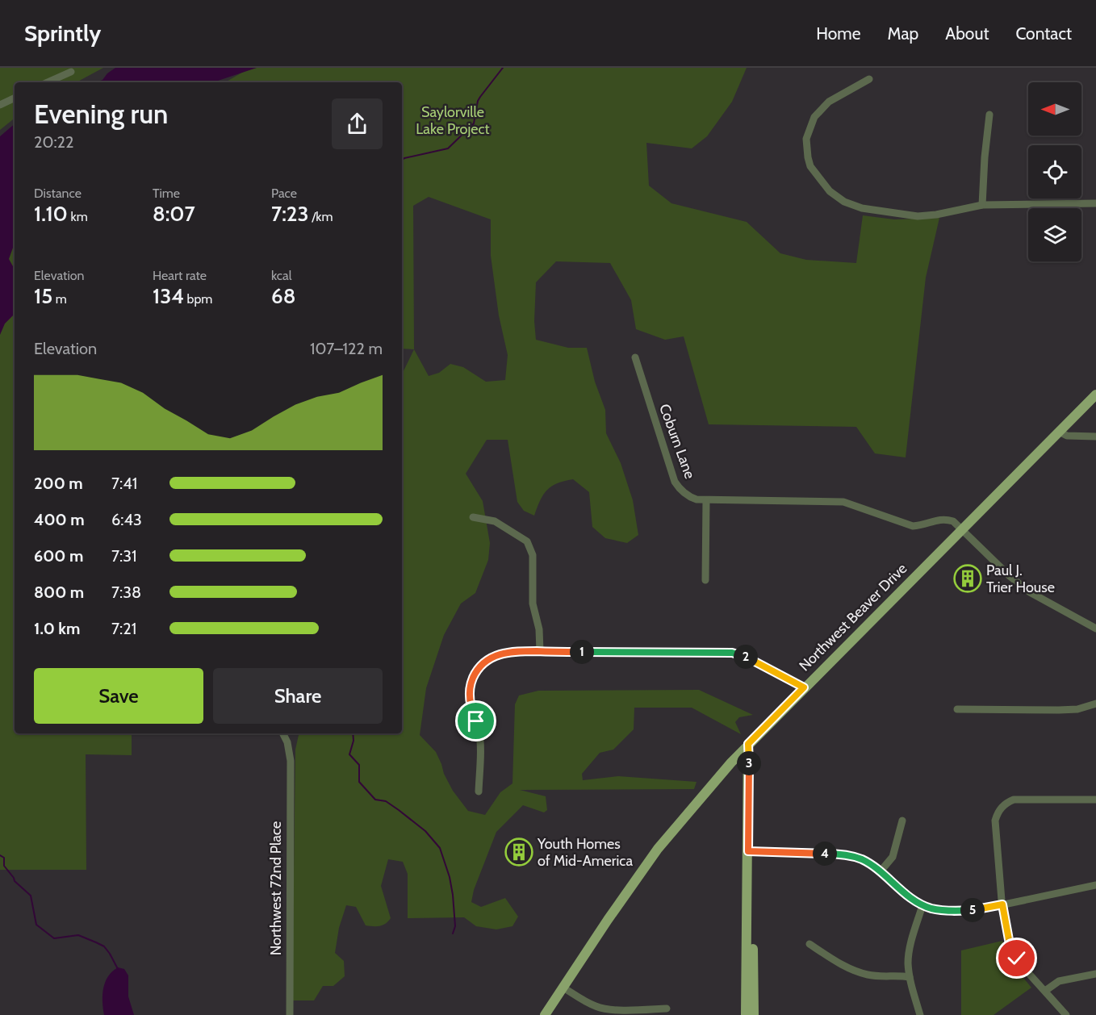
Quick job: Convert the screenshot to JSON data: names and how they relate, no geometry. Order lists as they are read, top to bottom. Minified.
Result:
{"streets":{"main road":["Northwest Beaver Drive"],"street":["Coburn Lane","Northwest 72nd Place"]},"crossings":[["Coburn Lane","Northwest Beaver Drive"]],"parks":["Saylorville Lake Project"],"places":{"building":["Paul J. Trier House","Youth Homes of Mid-America"]},"north":"left","page":{"header":"Sprintly","nav":["Home","Map","About","Contact"],"heading":["Evening run","20:22"],"stats":[["Distance","1.10 km"],["Time","8:07"],["Pace","7:23 /km"],["Elevation","15 m"],["Heart rate","134 bpm"],["kcal","68"]],"chart":["Elevation","107–122 m"],"list":[{"name":"200 m","note":"7:41"},{"name":"400 m","note":"6:43"},{"name":"600 m","note":"7:31"},{"name":"800 m","note":"7:38"},{"name":"1.0 km","note":"7:21"}],"pins":["1","2","3","4","5"],"buttons":["Save","Share"]}}
